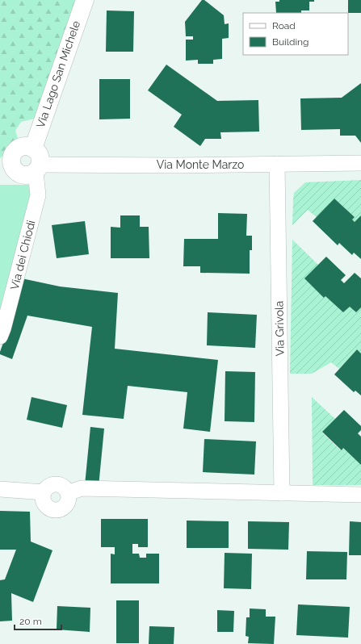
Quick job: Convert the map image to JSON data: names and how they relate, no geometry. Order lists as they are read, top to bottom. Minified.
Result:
{"streets":{"main road":["Via Lago San Michele"],"street":["Via Monte Marzo","Via dei Chiodi","Via Grivola"]},"crossings":[["Via Monte Marzo","Via dei Chiodi"],["Via Monte Marzo","Via Grivola"]],"legend":["Road","Building"],"scale_bar":"20 m"}
